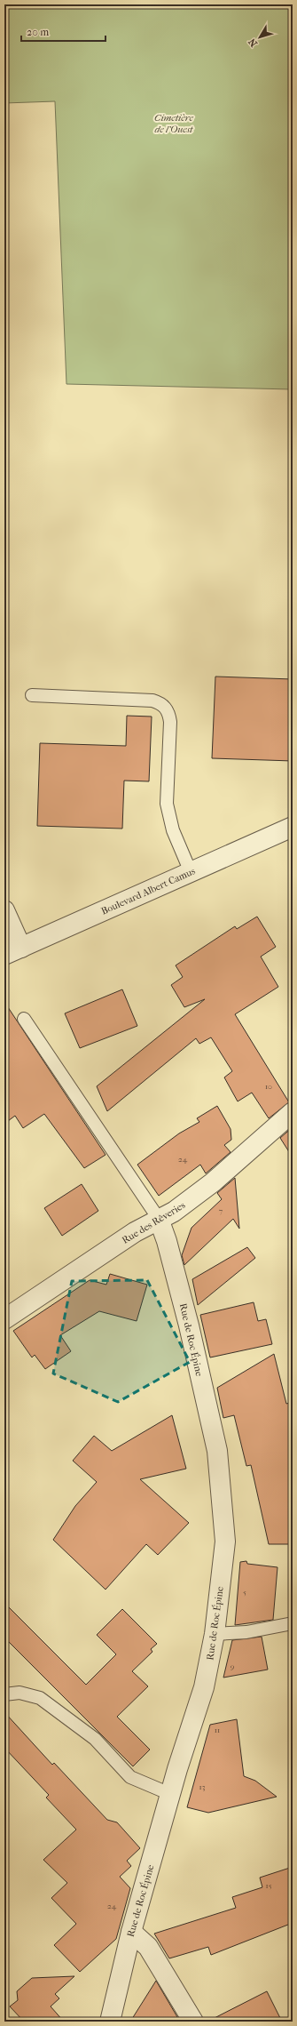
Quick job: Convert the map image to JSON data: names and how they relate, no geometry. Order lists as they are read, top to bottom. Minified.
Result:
{"streets":{"street":["Boulevard Albert Camus","Rue des Rêveries","Rue de Roc Épine"]},"crossings":[["Rue des Rêveries","Rue de Roc Épine"]],"parks":["Cimetière de l'Ouest"],"house_numbers":["10","24","7","5","9","11","13","15","24"],"scale_bar":"20 m","north":"bottom left"}
